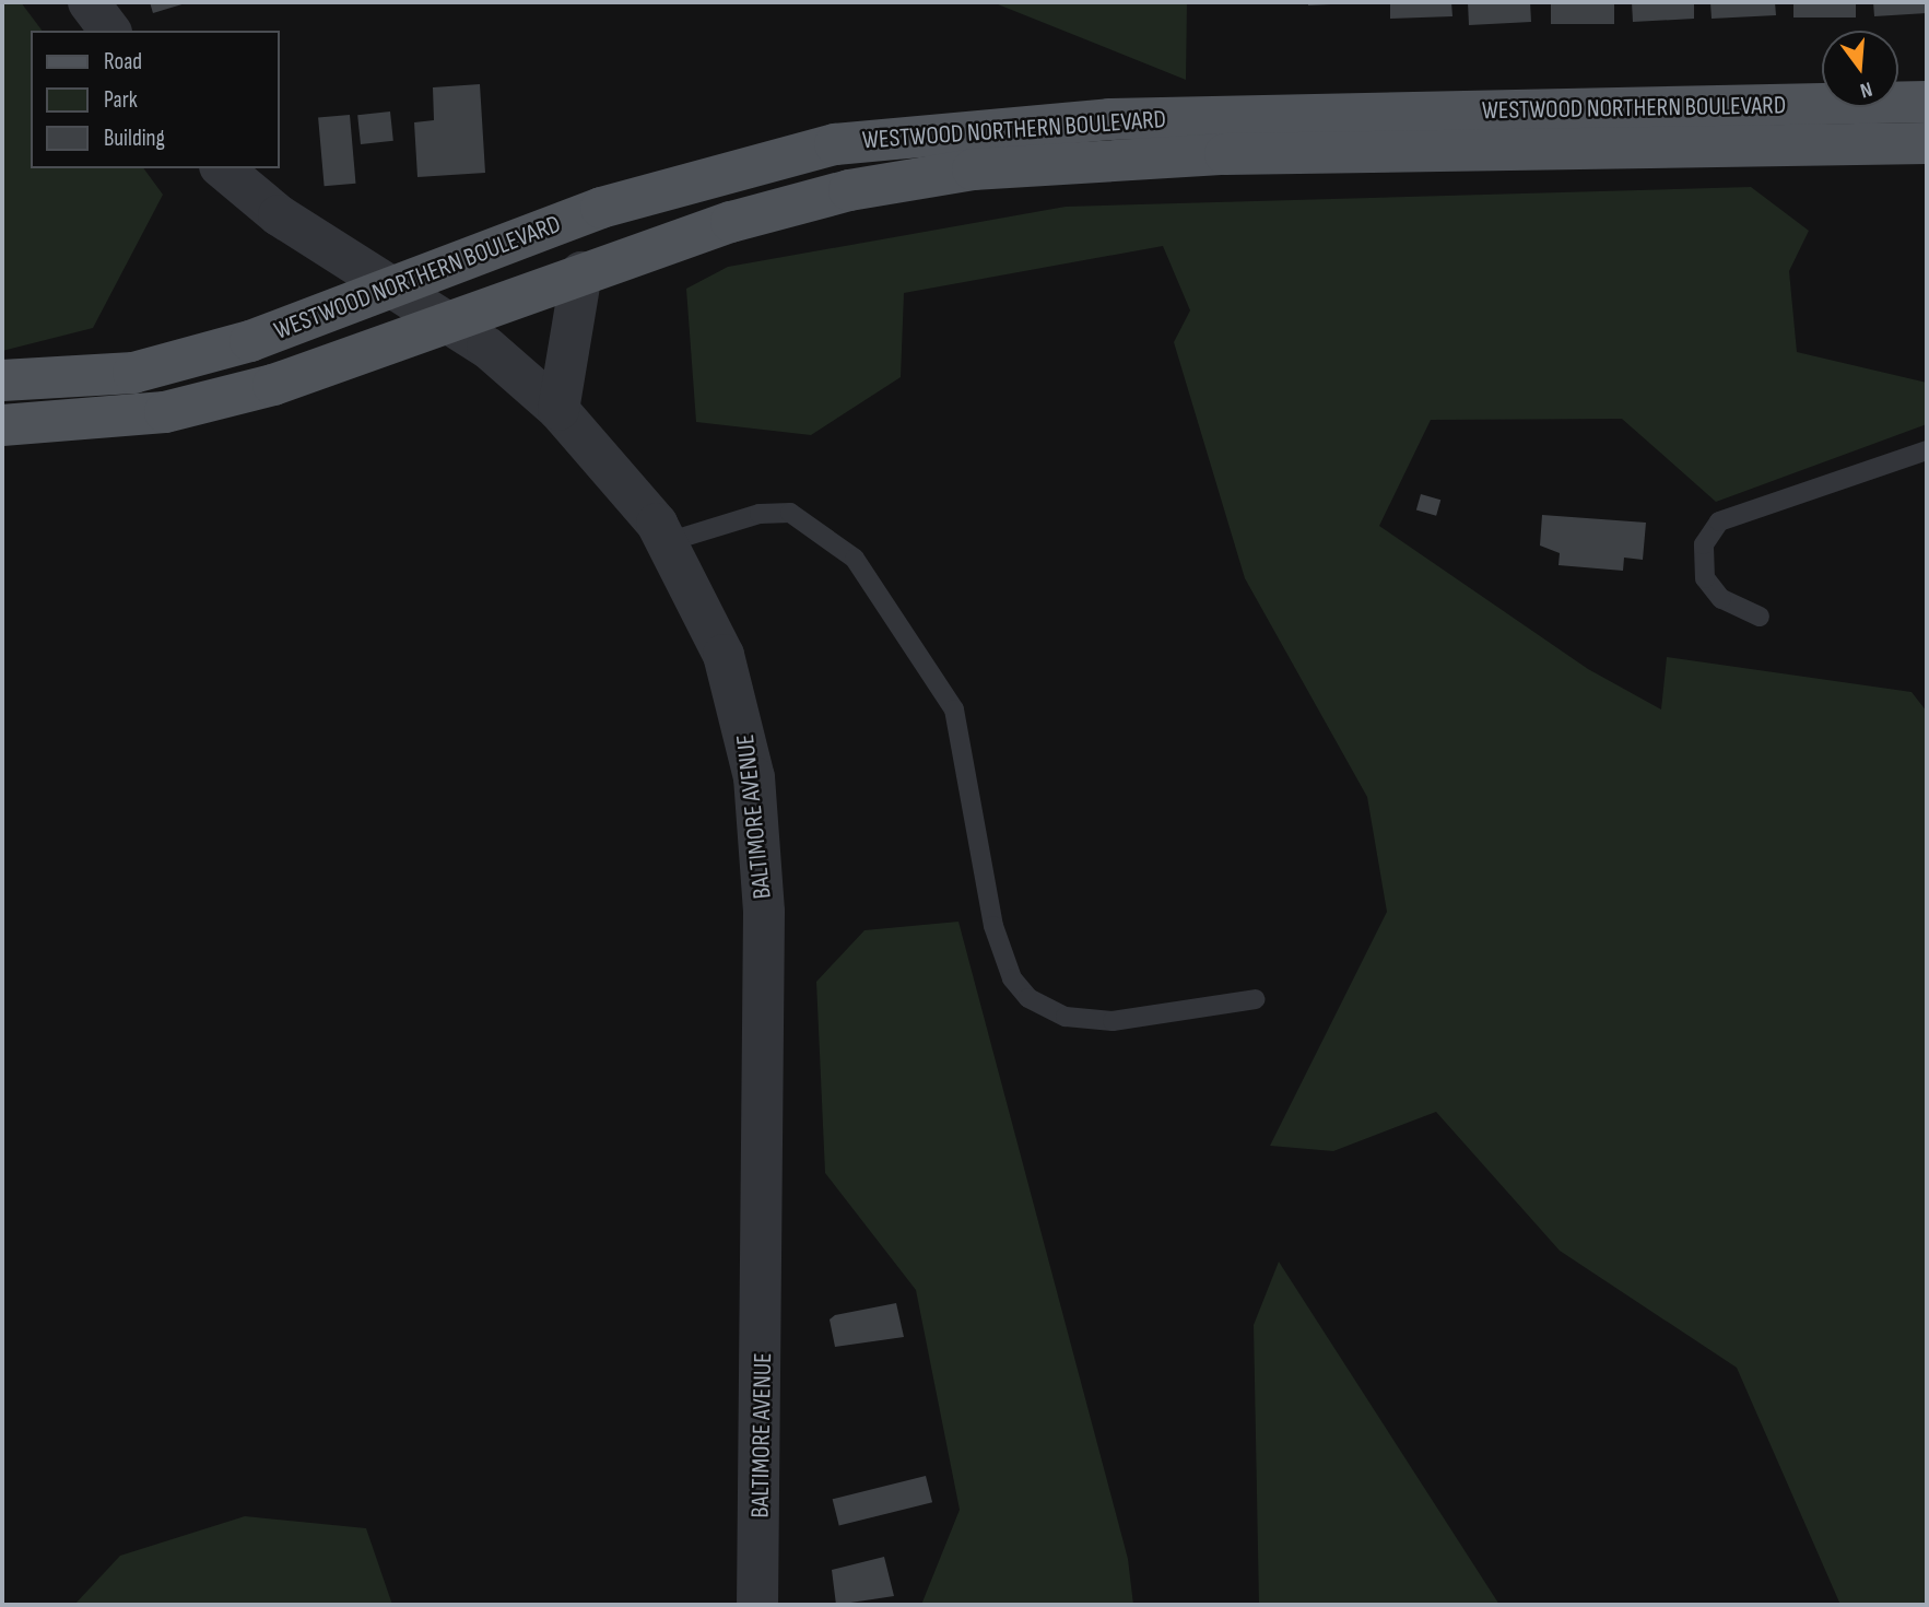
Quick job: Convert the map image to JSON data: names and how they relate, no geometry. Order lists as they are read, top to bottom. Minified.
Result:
{"streets":{"main road":["WESTWOOD NORTHERN BOULEVARD"],"street":["BALTIMORE AVENUE"]},"crossings":[["WESTWOOD NORTHERN BOULEVARD","BALTIMORE AVENUE"]],"legend":["Road","Park","Building"],"north":"bottom"}
